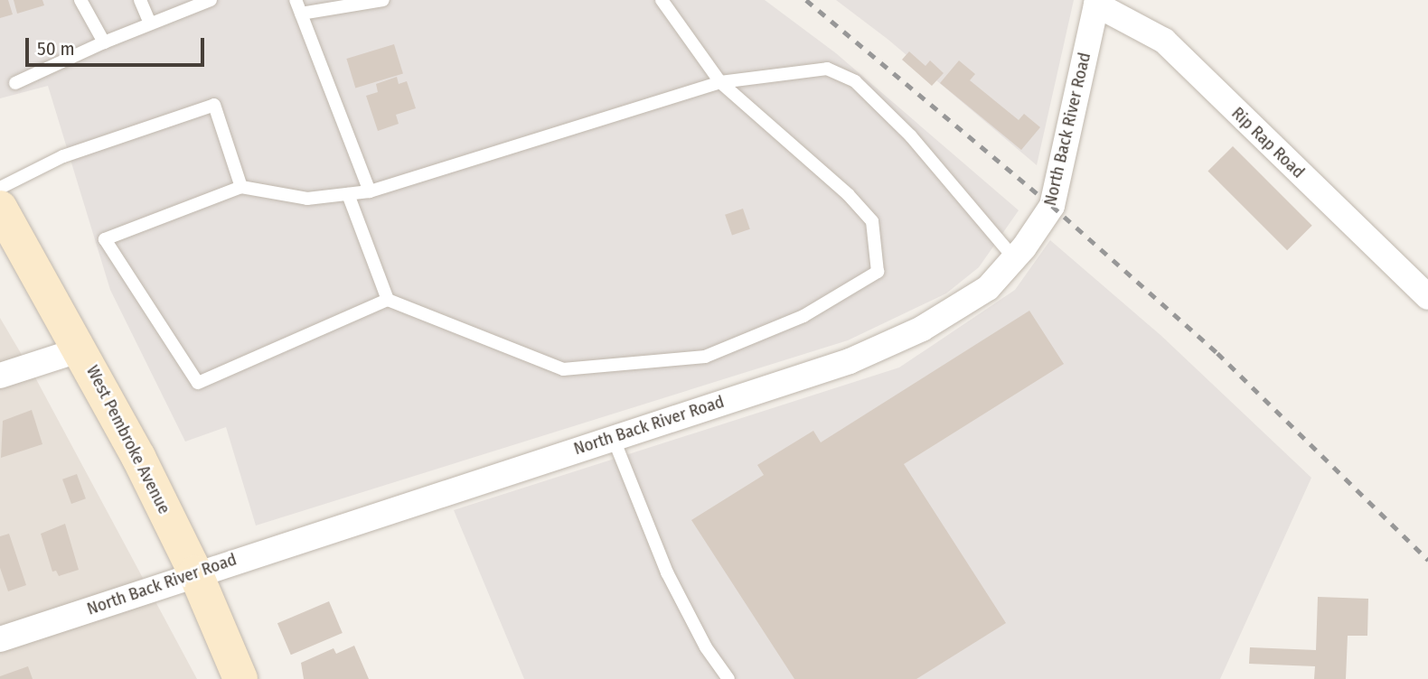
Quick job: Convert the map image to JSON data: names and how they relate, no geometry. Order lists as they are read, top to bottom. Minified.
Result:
{"streets":{"main road":["West Pembroke Avenue"],"street":["North Back River Road","Rip Rap Road"]},"crossings":[["North Back River Road","Rip Rap Road"],["North Back River Road","West Pembroke Avenue"]],"scale_bar":"50 m"}
